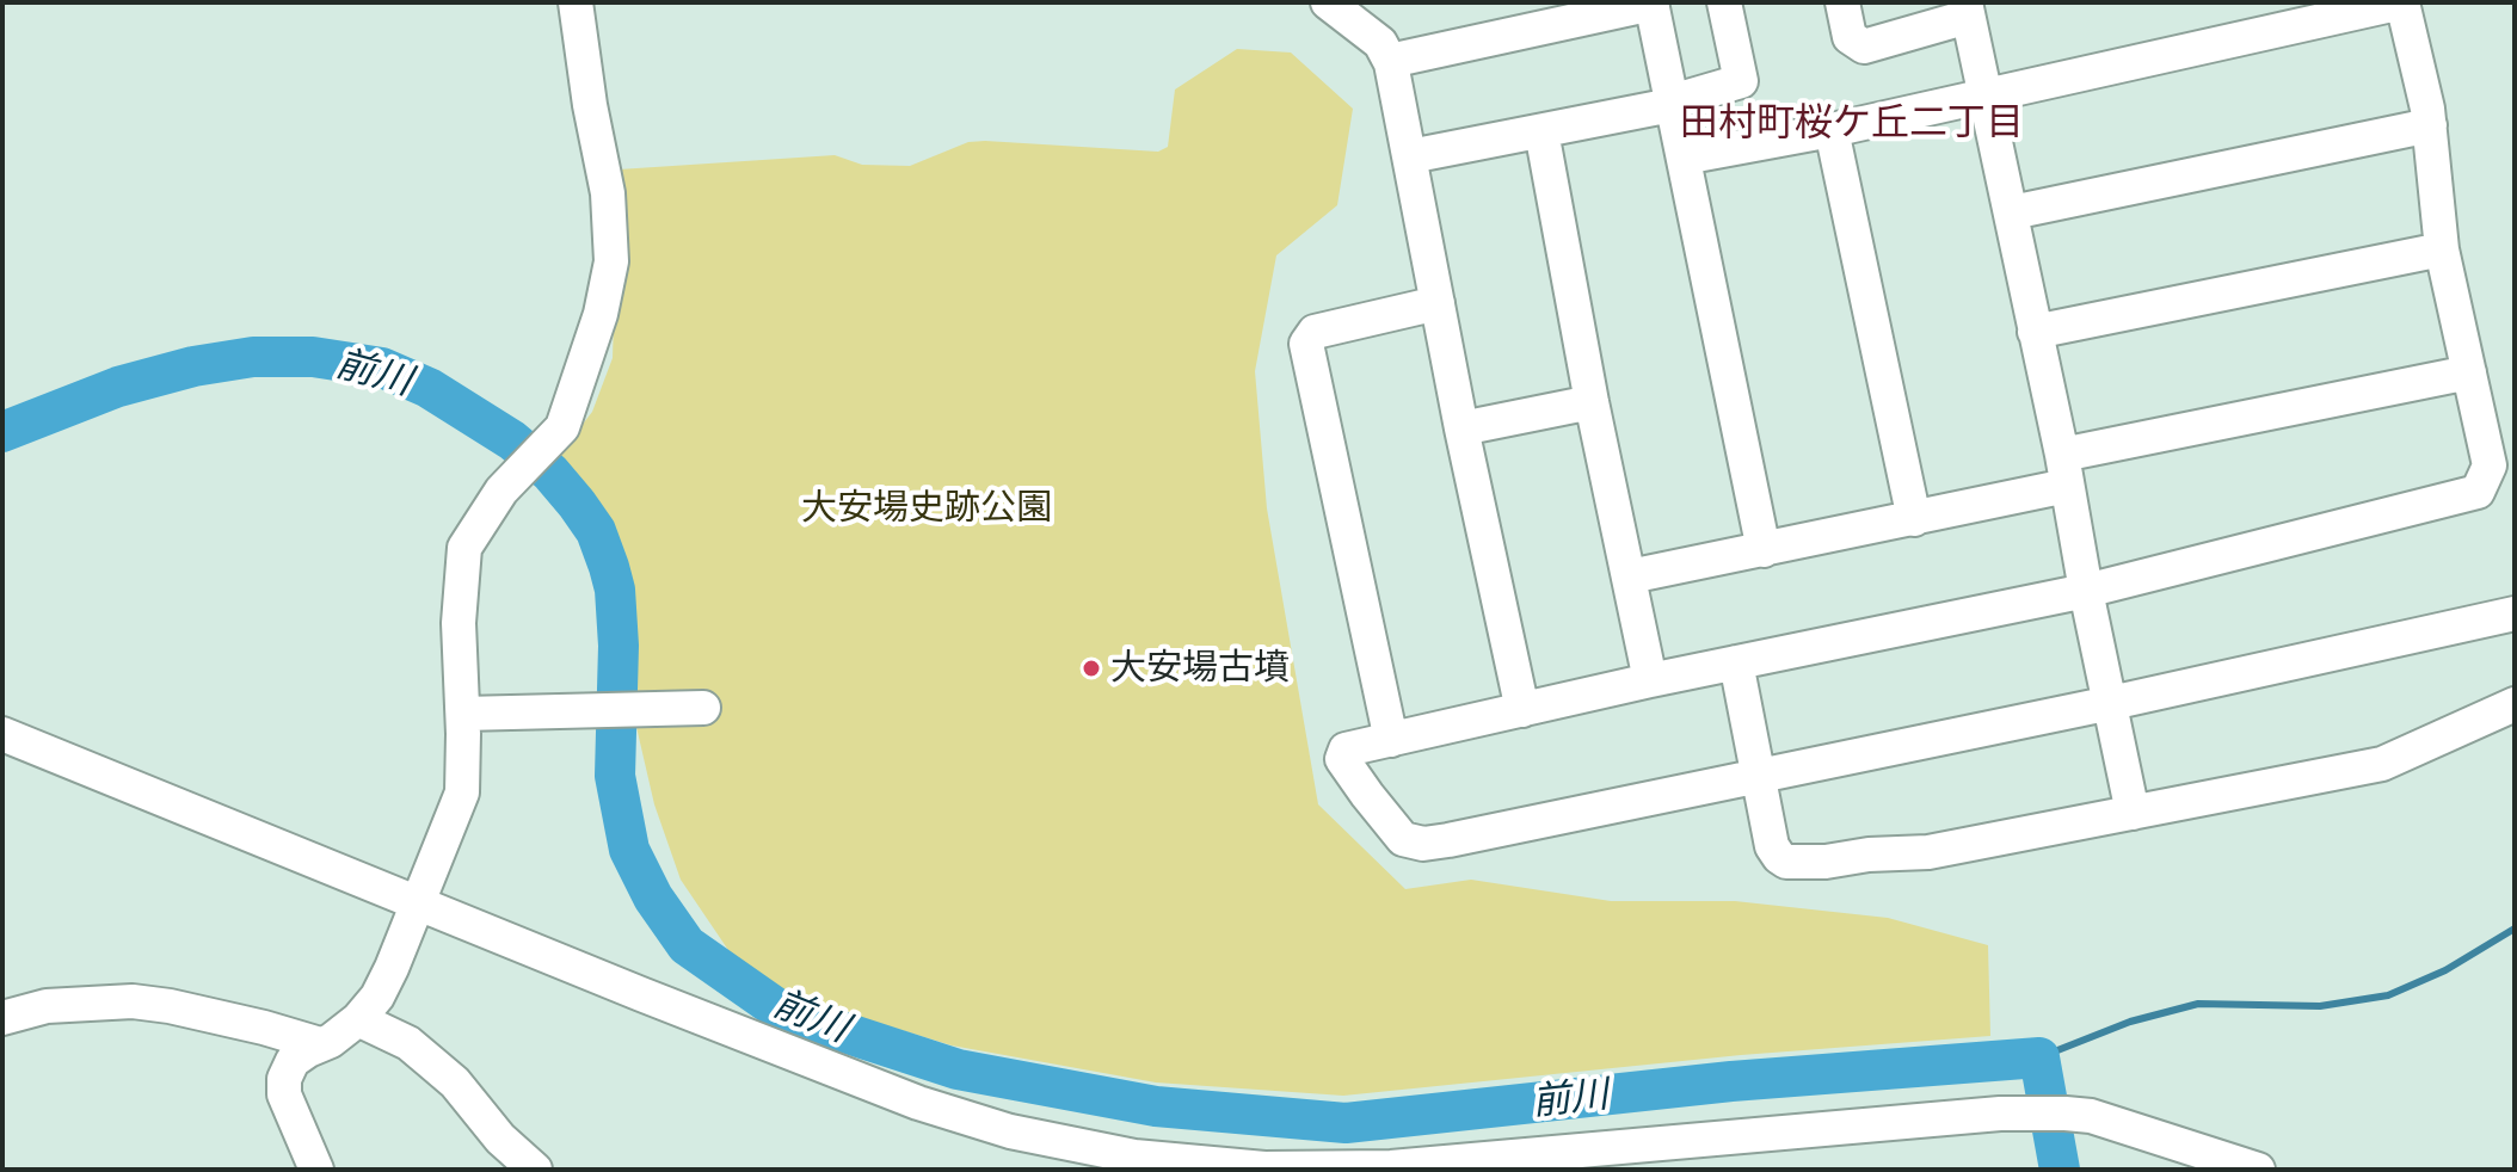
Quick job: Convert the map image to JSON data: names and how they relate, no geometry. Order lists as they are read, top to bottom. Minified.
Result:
{"districts":["田村町桜ケ丘二丁目"],"water":["前川"],"parks":["大安場史跡公園"],"places":["大安場古墳"]}
